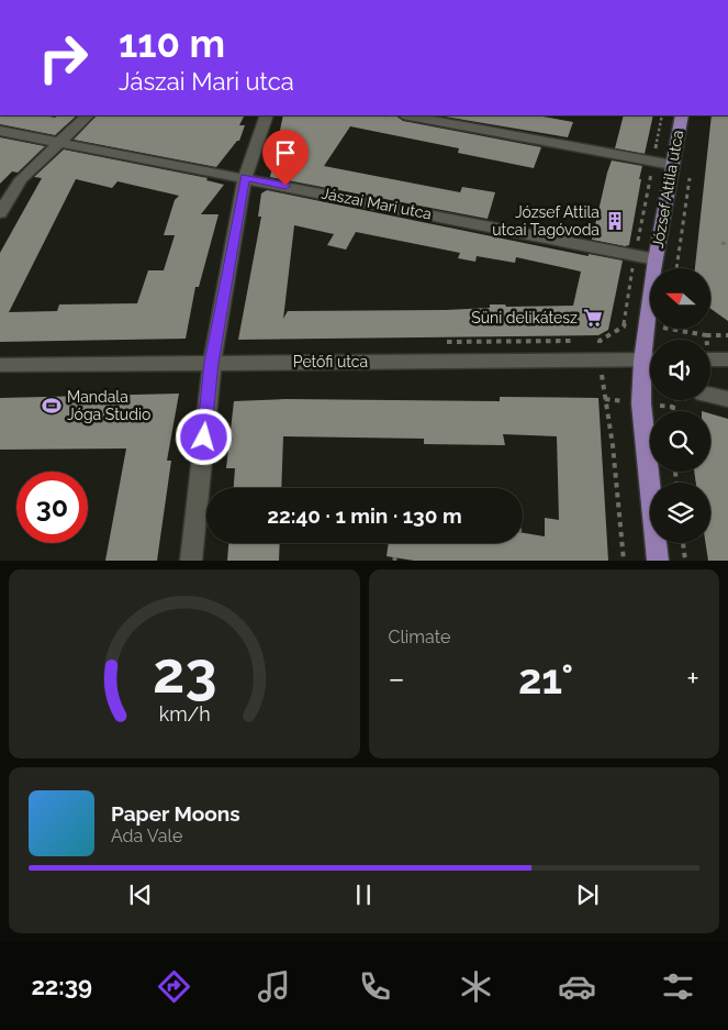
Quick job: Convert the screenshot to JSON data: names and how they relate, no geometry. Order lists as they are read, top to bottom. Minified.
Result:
{"streets":{"main road":["József Attila utca"],"street":["Jászai Mari utca","Petőfi utca"]},"crossings":[["József Attila utca","Jászai Mari utca"]],"places":{"building":["József Attila utcai Tagóvoda"],"supermarket":["Süni delikátesz"],"sports":["Mandala Jóga Studio"]},"north":"left","page":{"turn":["110 m","Jászai Mari utca"],"limit":"30","trip":"22:40 · 1 min · 130 m","tile":"Climate","heat":["−","21°","+"],"song":["Paper Moons","Ada Vale"],"tabs":"22:39","gauge":["23","km/h"]}}
